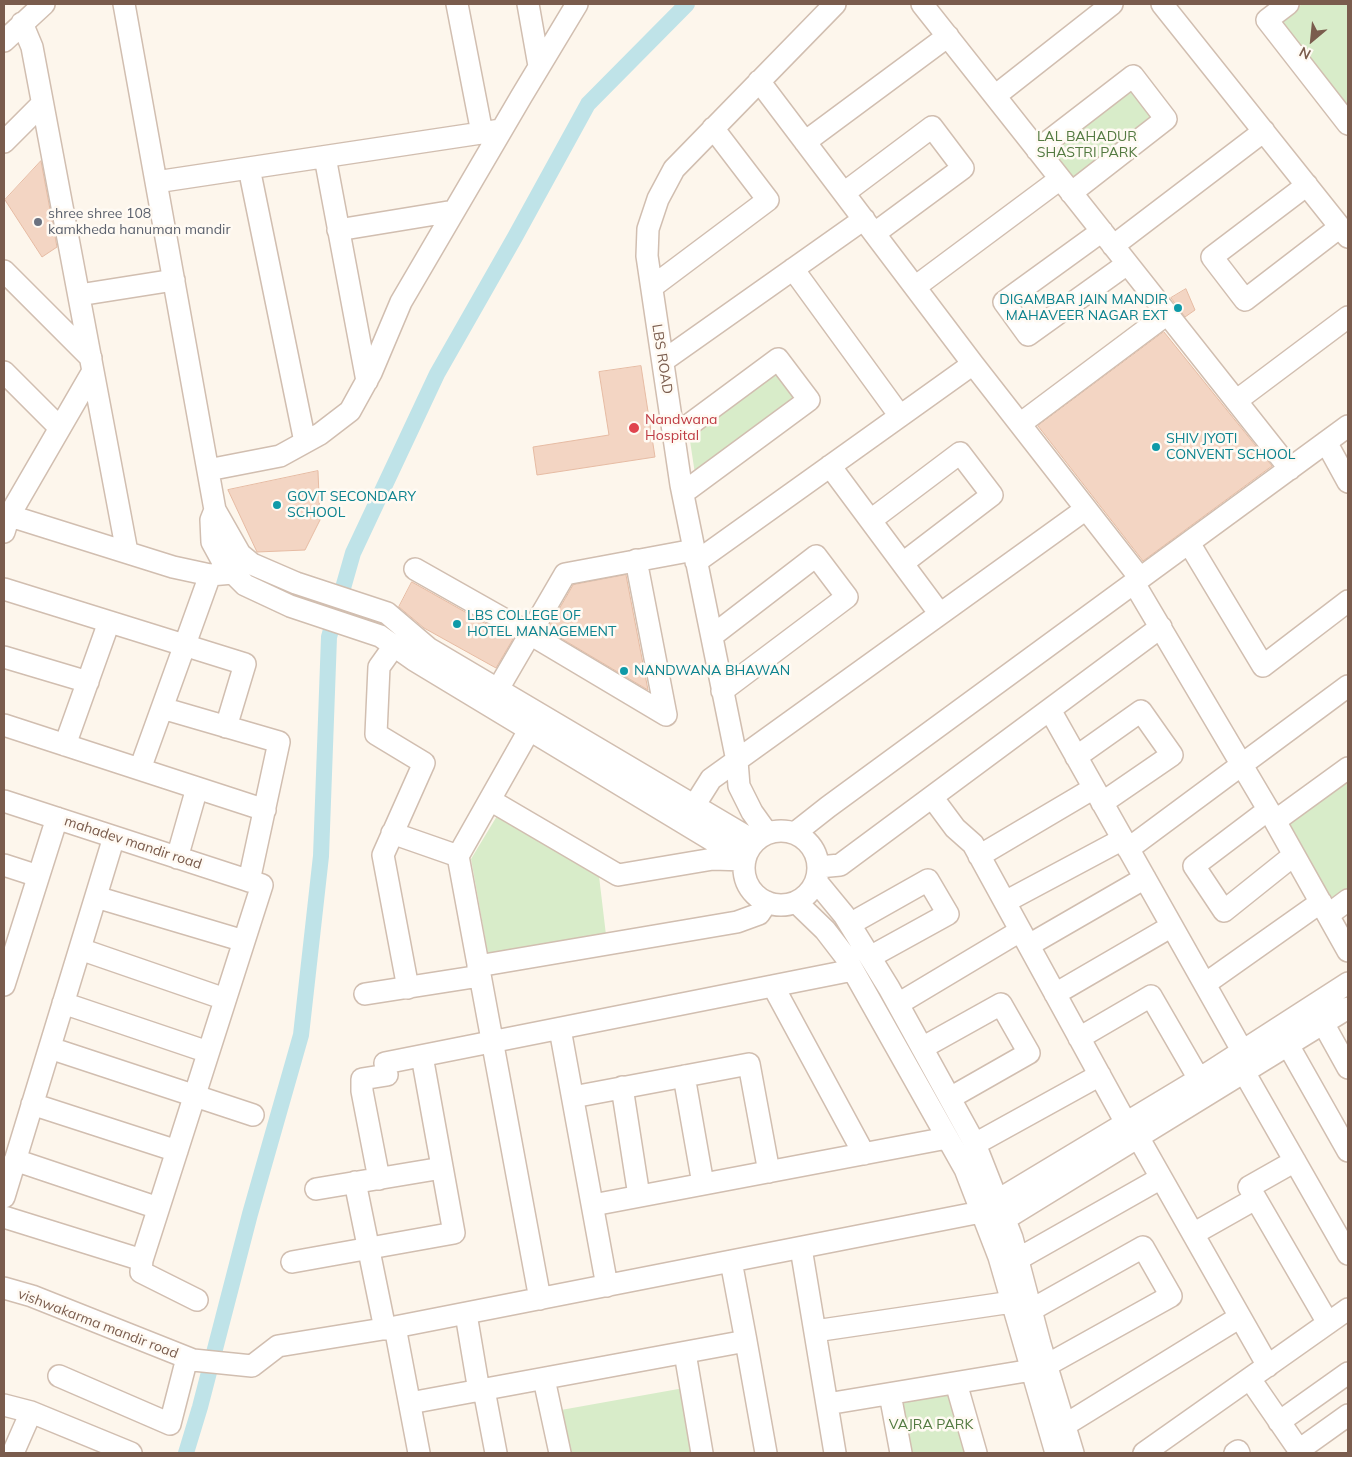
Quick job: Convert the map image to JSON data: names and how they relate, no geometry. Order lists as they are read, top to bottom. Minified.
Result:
{"streets":{"street":["LBS ROAD","mahadev mandir road","vishwakarma mandir road"]},"parks":["LAL BAHADUR SHASTRI PARK","VAJRA PARK"],"places":["shree shree 108 kamkheda hanuman mandir","DIGAMBAR JAIN MANDIR MAHAVEER NAGAR EXT","Nandwana Hospital","SHIV JYOTI CONVENT SCHOOL","GOVT SECONDARY SCHOOL","LBS COLLEGE OF HOTEL MANAGEMENT","NANDWANA BHAWAN"],"north":"bottom left"}
